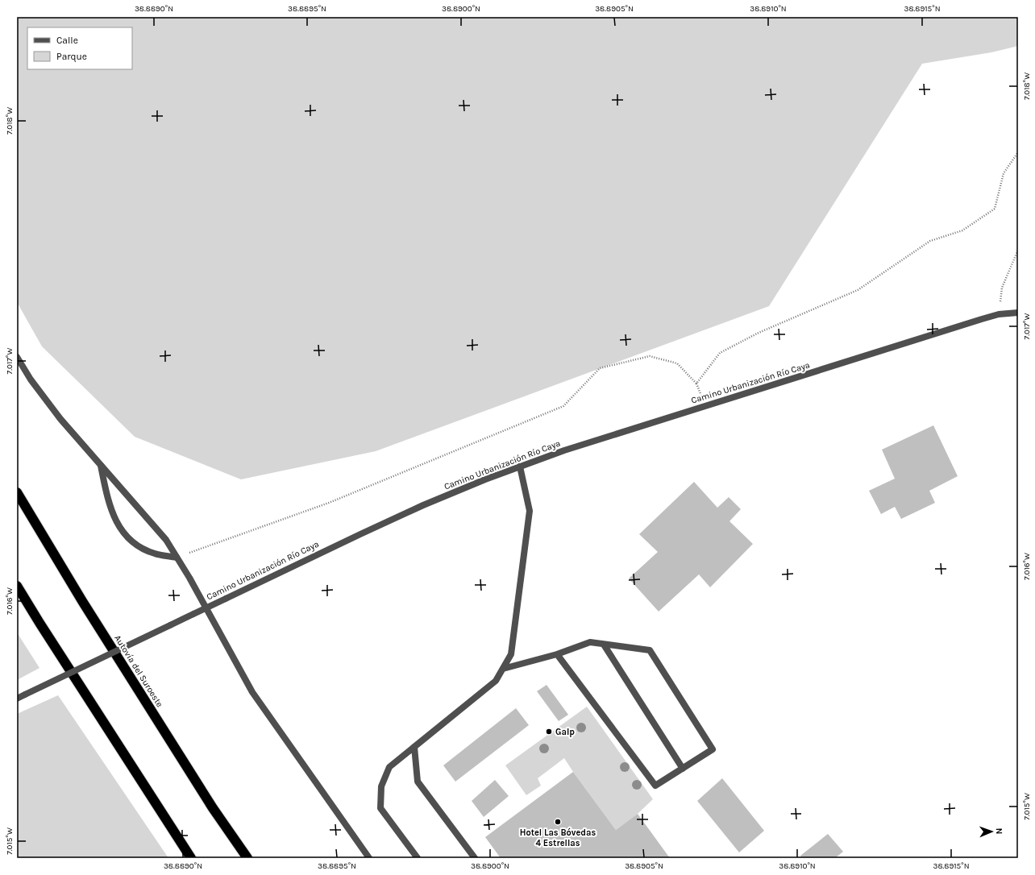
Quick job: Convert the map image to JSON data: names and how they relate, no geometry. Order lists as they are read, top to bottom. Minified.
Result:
{"streets":{"highway":["Autovía del Suroeste"],"street":["Camino Urbanización Río Caya"]},"places":["Galp","Hotel Las Bóvedas 4 Estrellas"],"legend":["Calle","Parque"],"north":"right","coordinates":["38.8890°N","38.8895°N","38.8900°N","38.8905°N","38.8910°N","38.8915°N","7.018°W","7.017°W","7.016°W","7.015°W"]}
